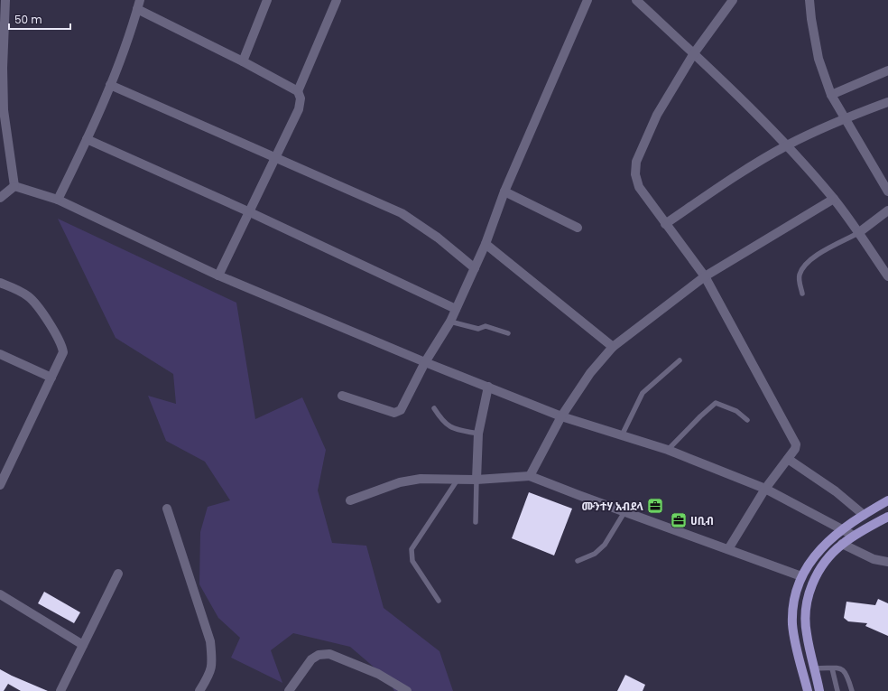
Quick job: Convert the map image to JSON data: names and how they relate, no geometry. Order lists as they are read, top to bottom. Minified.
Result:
{"places":{"office":["ሙንተሃ አብደላ","ሀቢብ"]},"scale_bar":"50 m"}
